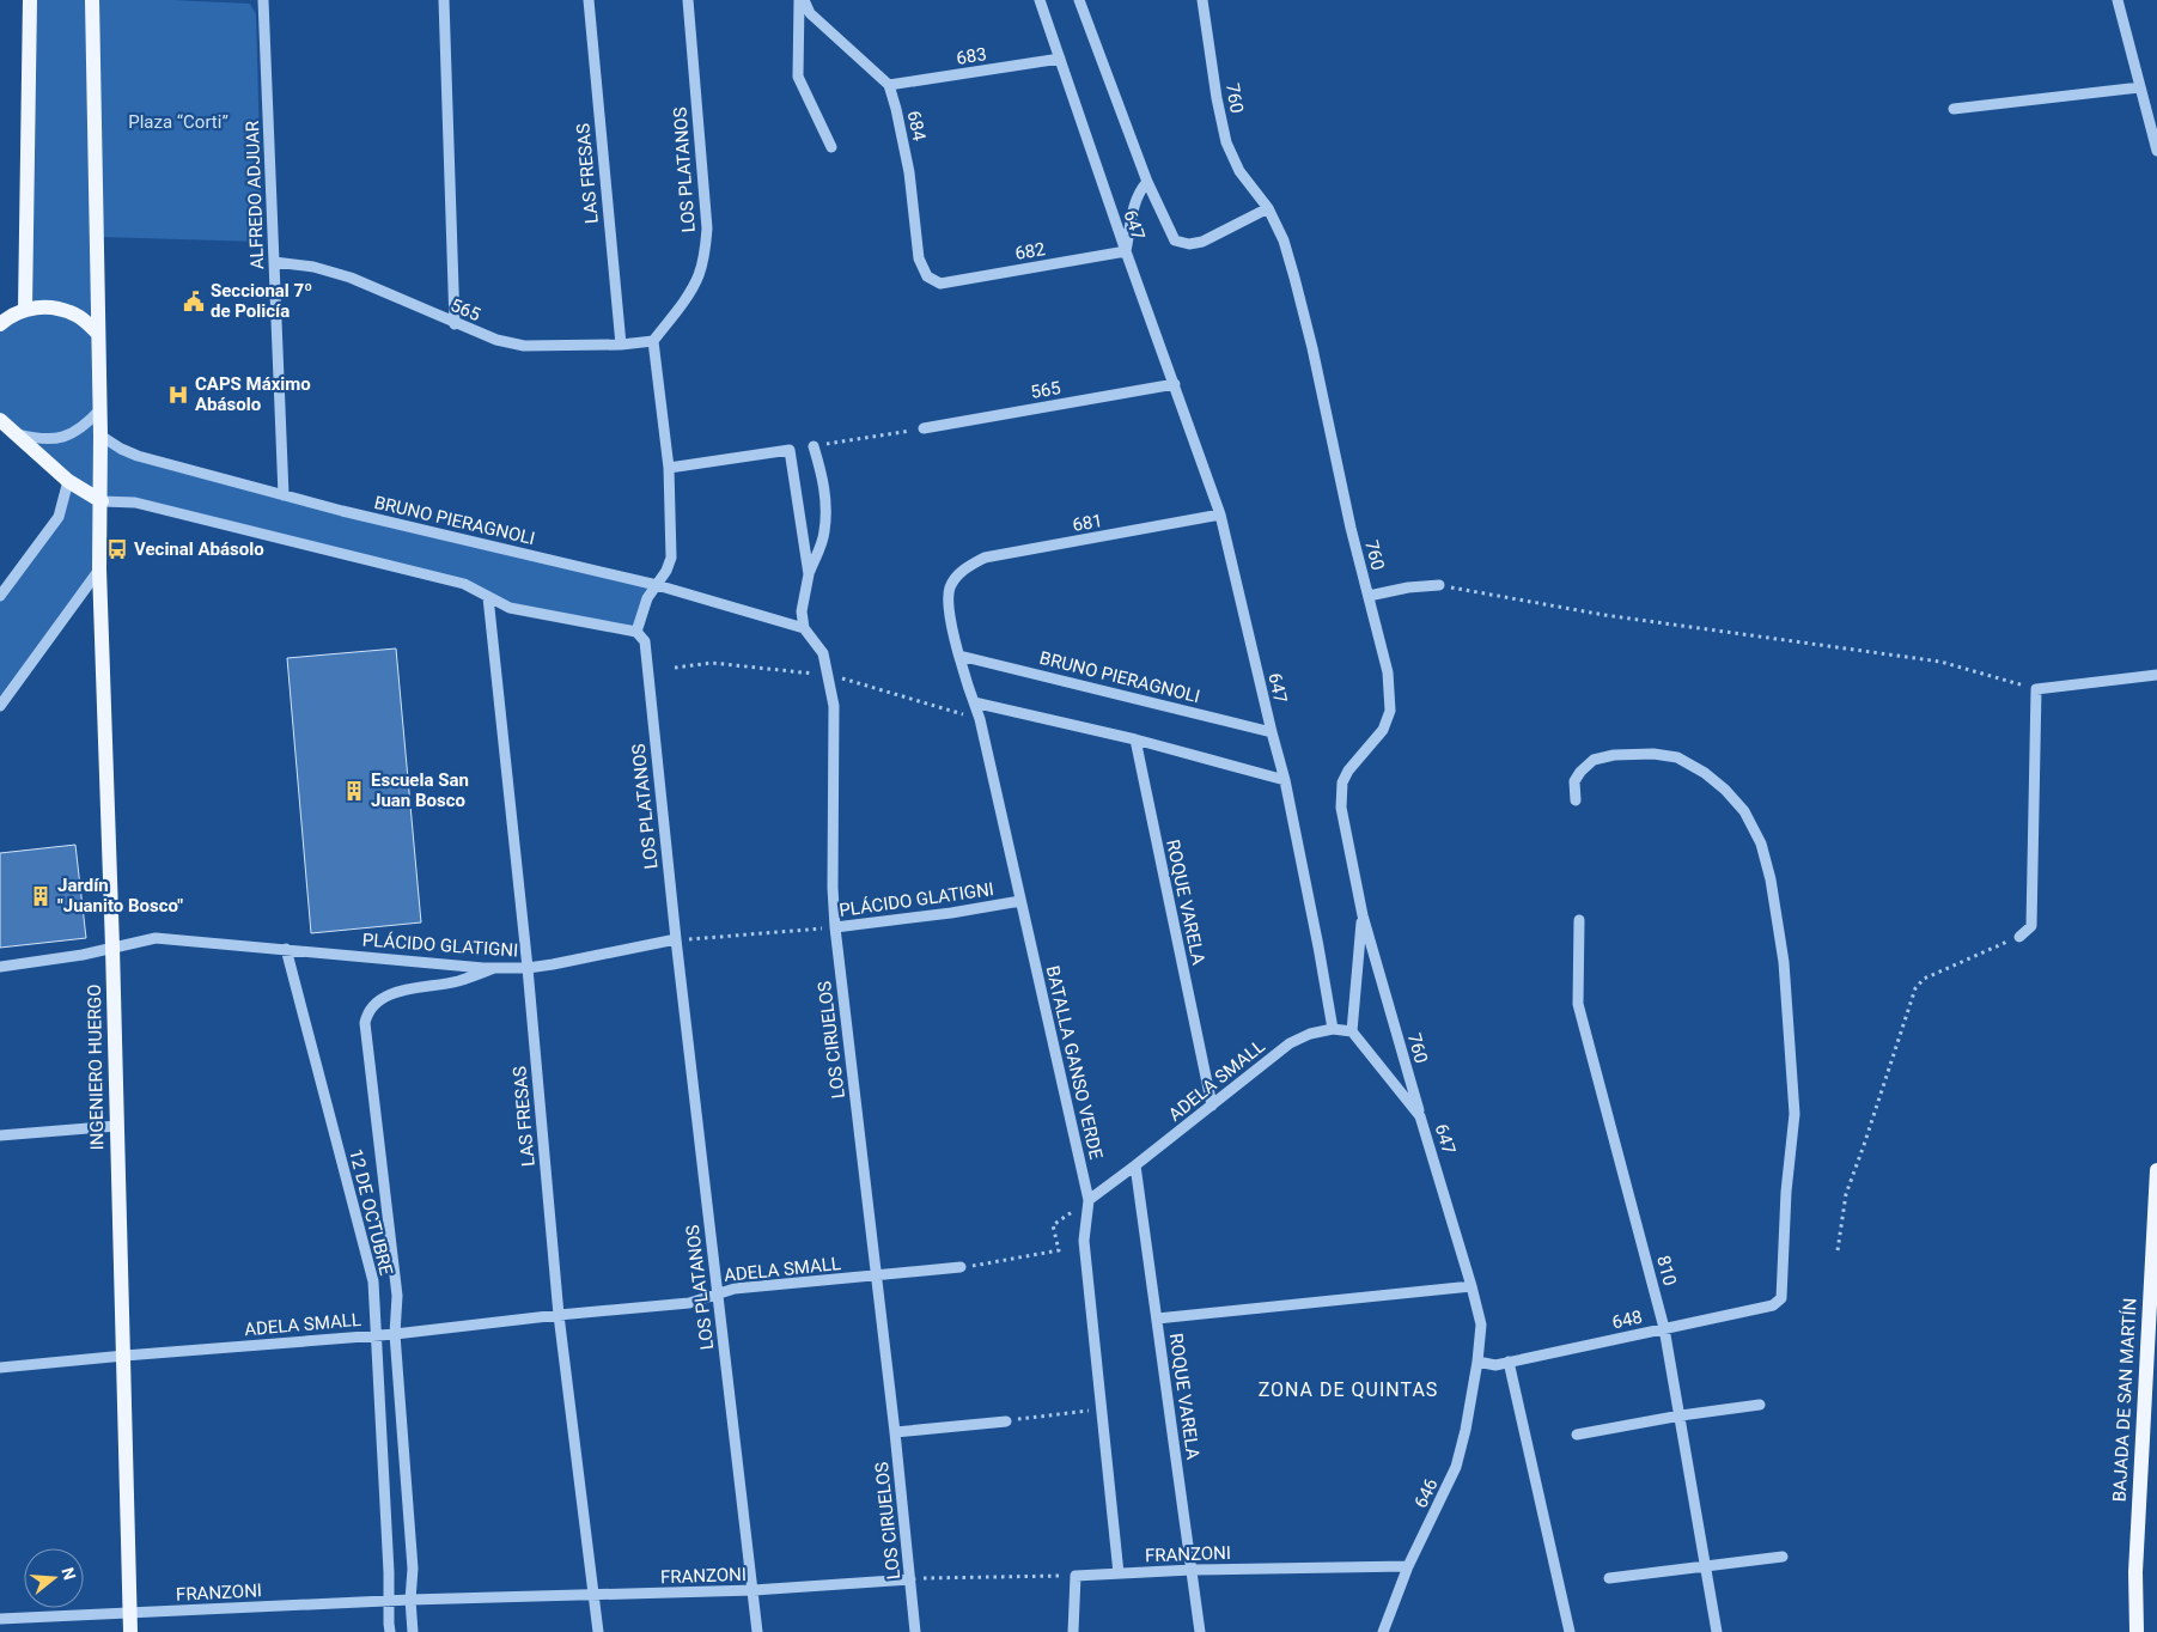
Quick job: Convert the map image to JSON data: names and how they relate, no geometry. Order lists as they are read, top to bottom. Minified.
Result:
{"streets":{"main road":["INGENIERO HUERGO","BAJADA DE SAN MARTÍN"],"street":["683","760","684","LOS PLATANOS","LAS FRESAS","ALFREDO ADJUAR","647","682","565","BRUNO PIERAGNOLI","681","PLÁCIDO GLATIGNI","ROQUE VARELA","LOS CIRUELOS","BATALLA GANSO VERDE","ADELA SMALL","12 DE OCTUBRE","810","648","646","FRANZONI"]},"crossings":[["683","684"],["683","647"],["760","647"],["684","682"],["LOS PLATANOS","565"],["LOS PLATANOS","PLÁCIDO GLATIGNI"],["LOS PLATANOS","ADELA SMALL"],["LOS PLATANOS","FRANZONI"],["LAS FRESAS","565"],["LAS FRESAS","PLÁCIDO GLATIGNI"],["LAS FRESAS","ADELA SMALL"],["LAS FRESAS","FRANZONI"],["ALFREDO ADJUAR","565"],["ALFREDO ADJUAR","BRUNO PIERAGNOLI"],["647","682"],["647","565"],["647","BRUNO PIERAGNOLI"],["647","681"],["647","ADELA SMALL"],["647","648"],["647","646"],["BRUNO PIERAGNOLI","LOS CIRUELOS"],["BRUNO PIERAGNOLI","BATALLA GANSO VERDE"],["BRUNO PIERAGNOLI","INGENIERO HUERGO"],["681","BATALLA GANSO VERDE"],["PLÁCIDO GLATIGNI","LOS CIRUELOS"],["PLÁCIDO GLATIGNI","BATALLA GANSO VERDE"],["PLÁCIDO GLATIGNI","INGENIERO HUERGO"],["PLÁCIDO GLATIGNI","12 DE OCTUBRE"],["ROQUE VARELA","ADELA SMALL"],["ROQUE VARELA","FRANZONI"],["LOS CIRUELOS","ADELA SMALL"],["LOS CIRUELOS","FRANZONI"],["BATALLA GANSO VERDE","ADELA SMALL"],["BATALLA GANSO VERDE","FRANZONI"],["INGENIERO HUERGO","ADELA SMALL"],["INGENIERO HUERGO","FRANZONI"],["ADELA SMALL","12 DE OCTUBRE"],["12 DE OCTUBRE","FRANZONI"],["810","648"],["648","646"],["646","FRANZONI"]],"districts":["ZONA DE QUINTAS"],"parks":["Plaza “Corti”"],"places":{"public building":["Seccional 7º de Policía"],"hospital":["CAPS Máximo Abásolo"],"bus stop":["Vecinal Abásolo"],"building":["Escuela San Juan Bosco","Jardín \"Juanito Bosco\""]},"north":"right"}
